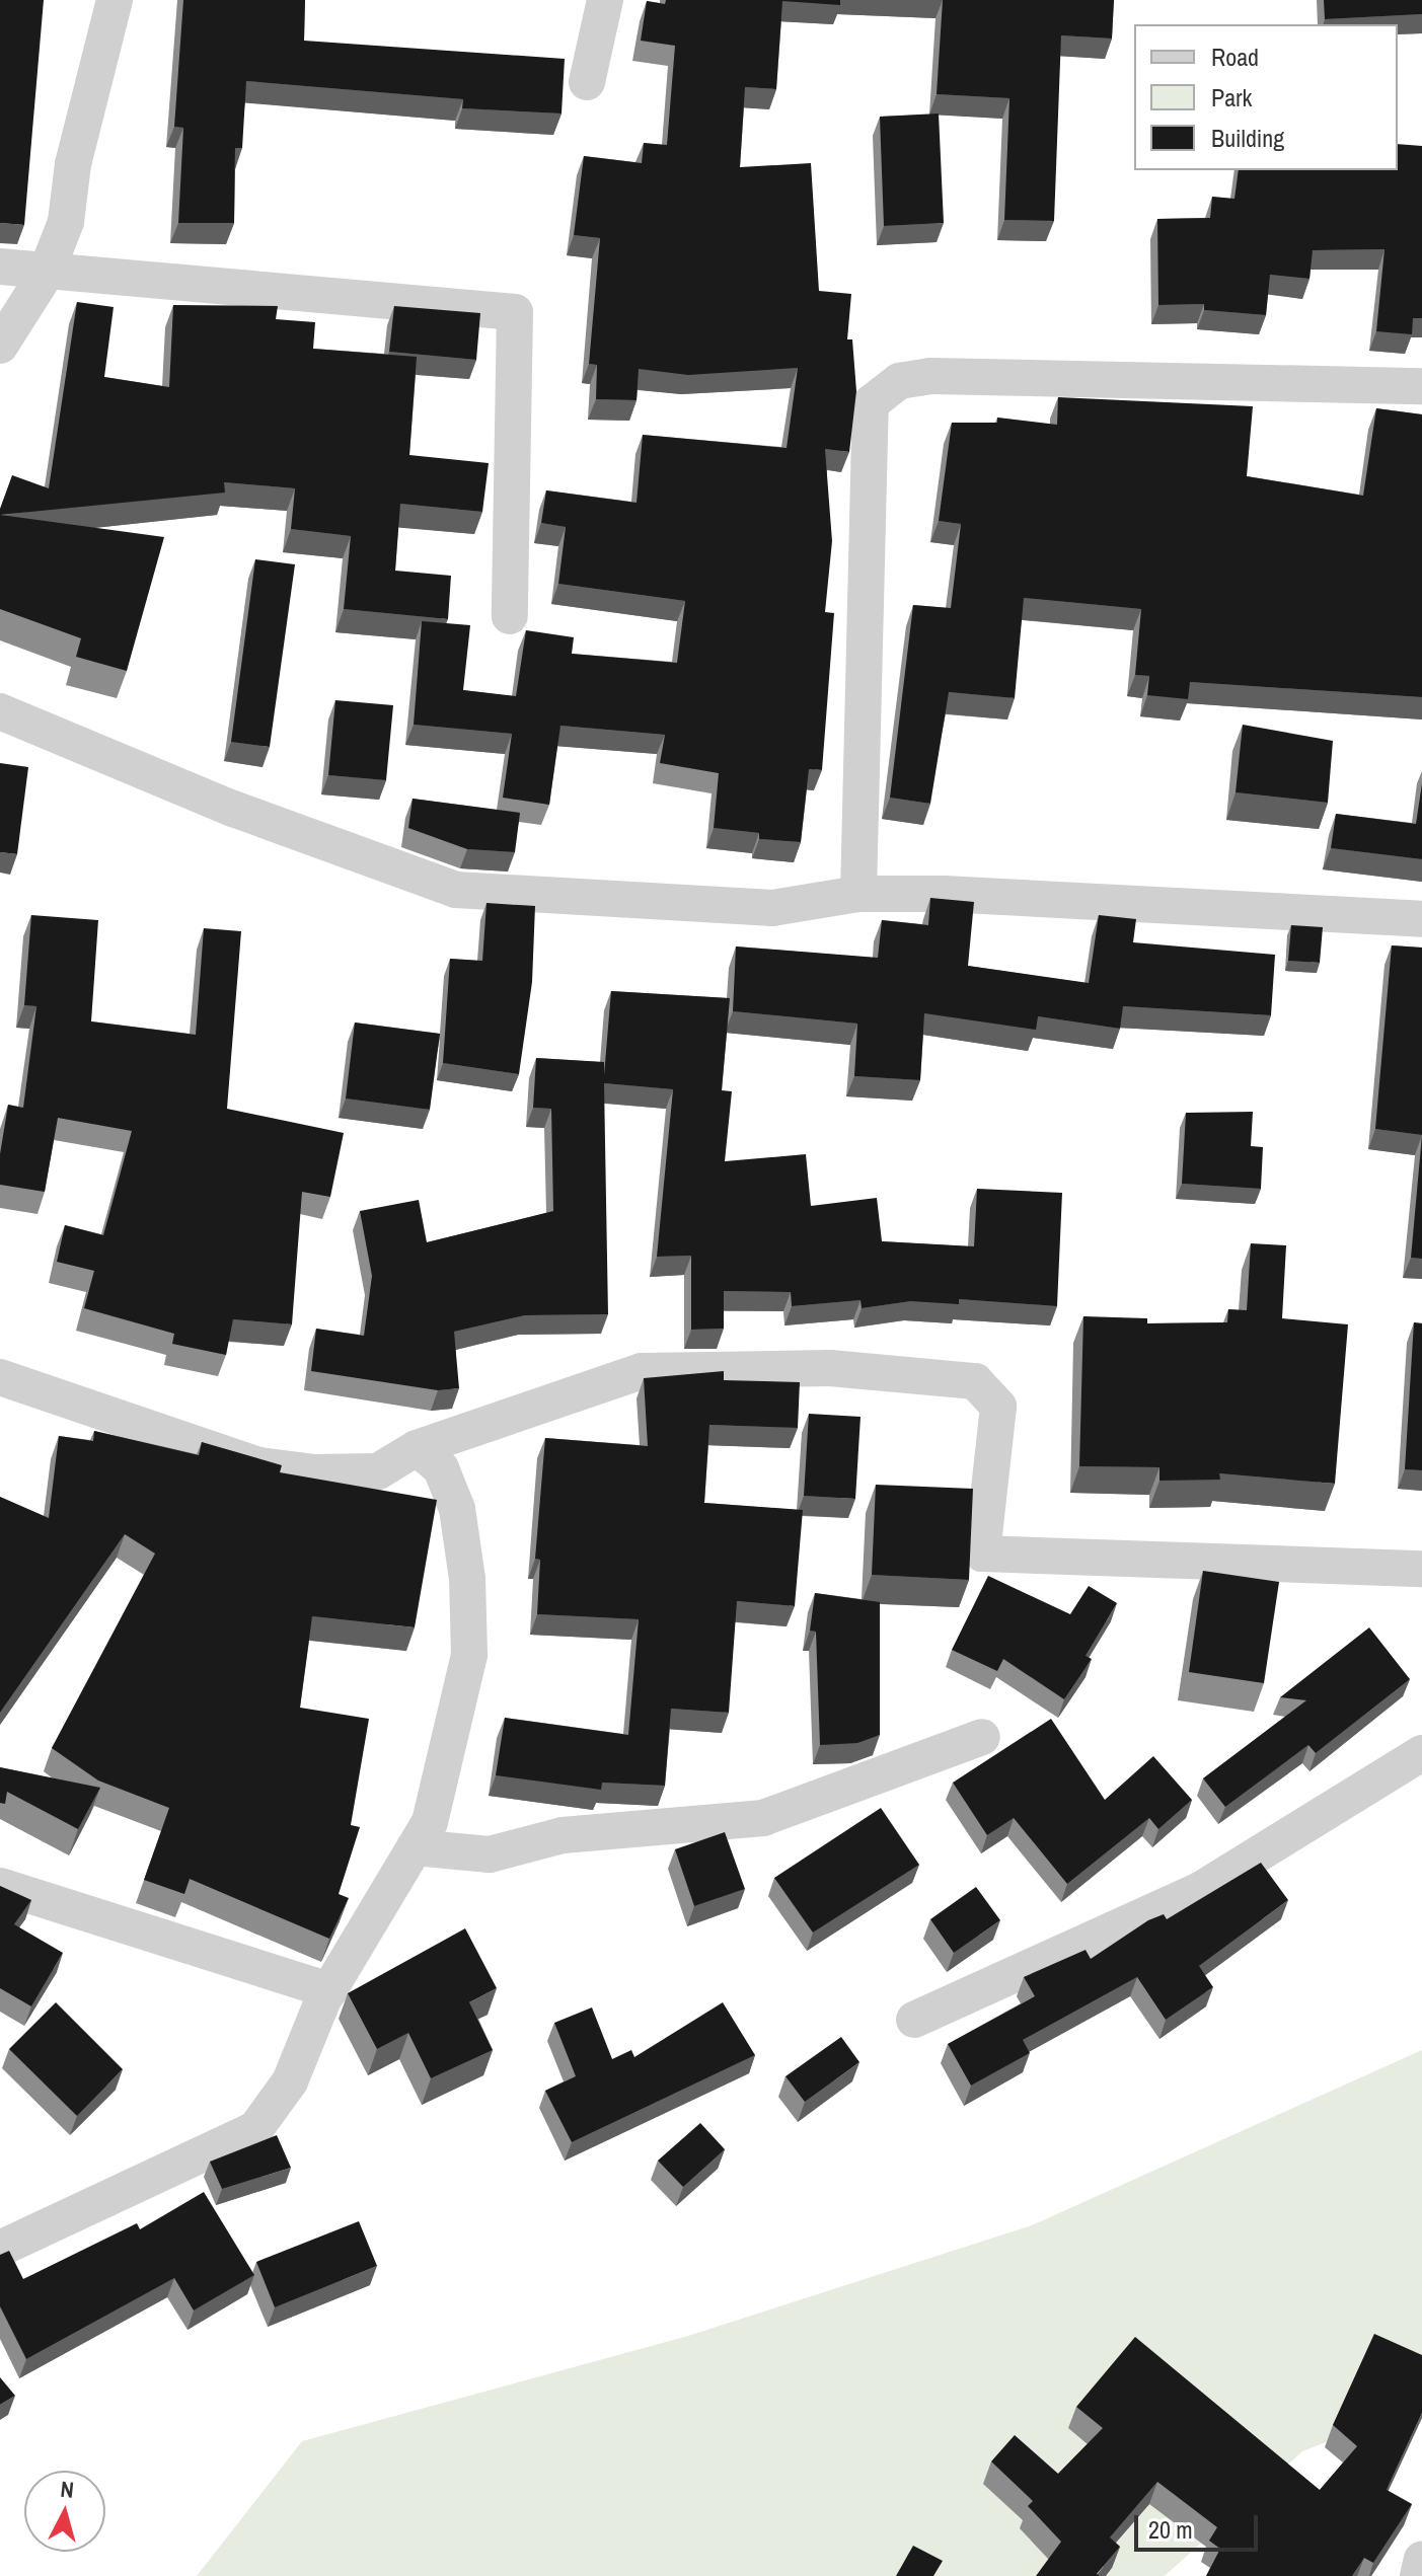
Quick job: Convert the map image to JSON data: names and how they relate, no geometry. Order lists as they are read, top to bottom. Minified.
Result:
{"legend":["Road","Park","Building"],"scale_bar":"20 m","north":"top"}
